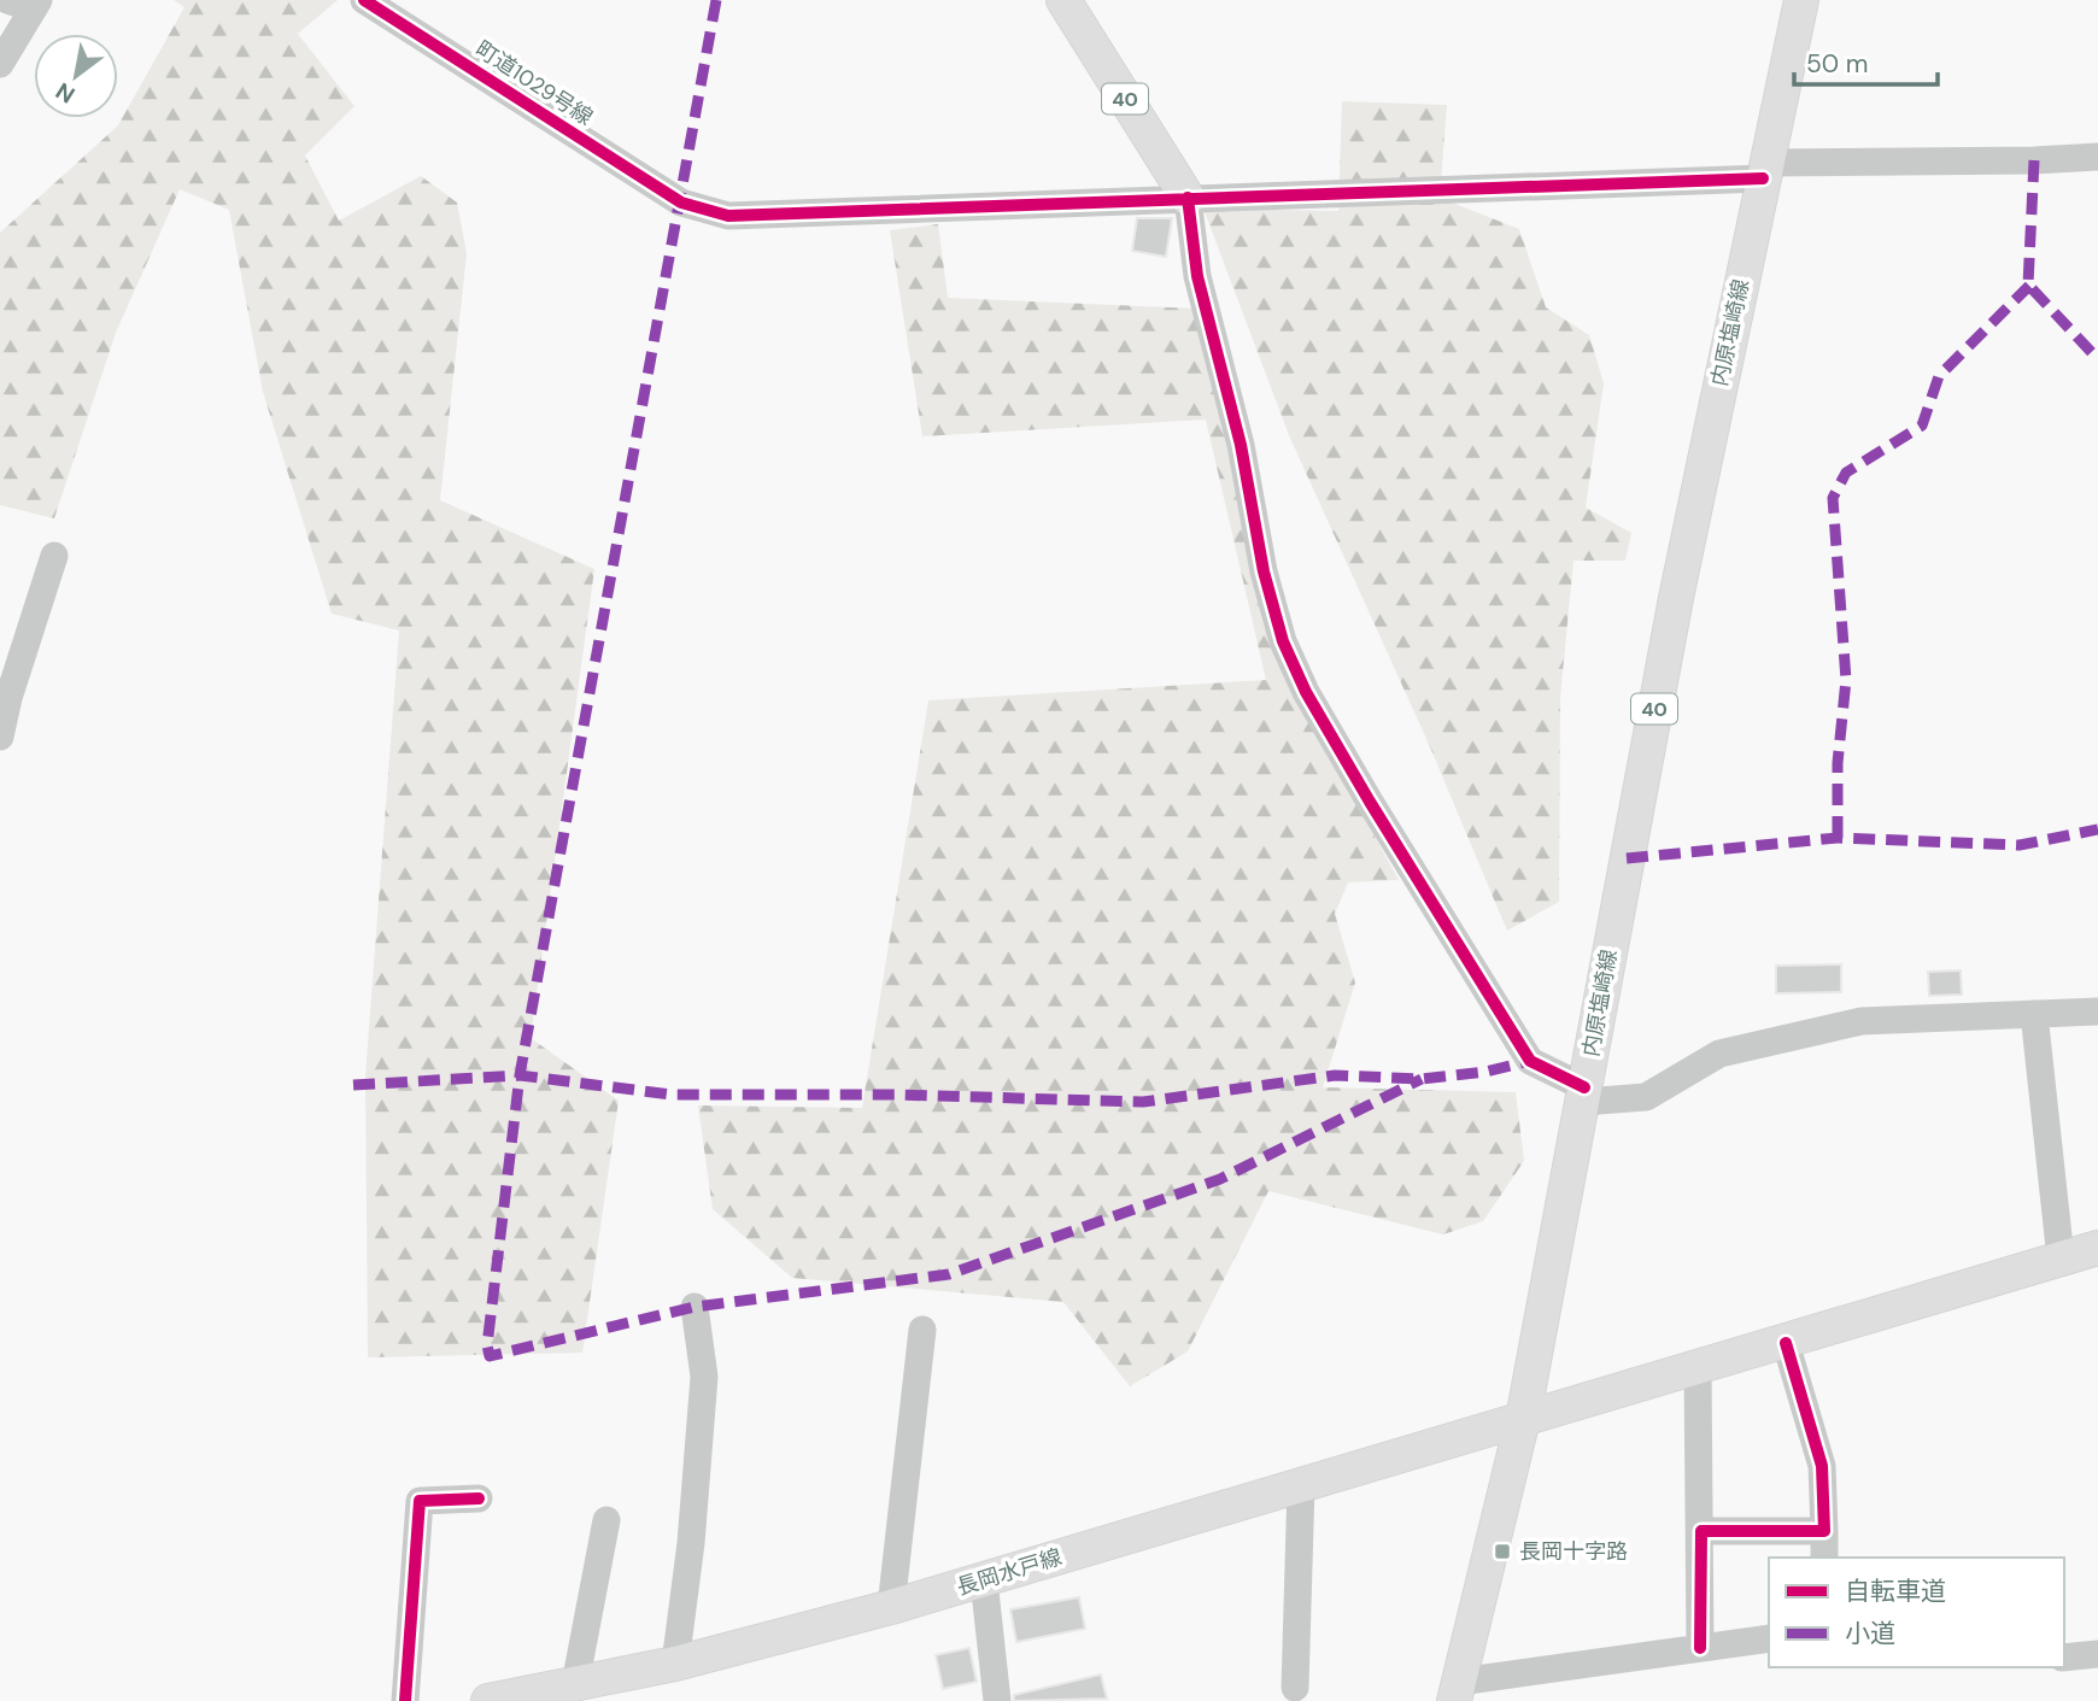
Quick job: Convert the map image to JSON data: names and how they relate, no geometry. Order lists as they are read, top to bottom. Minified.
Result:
{"streets":{"main road":["40","内原塩崎線","長岡水戸線"],"street":["町道1029号線"]},"crossings":[["町道1029号線","40"],["町道1029号線","内原塩崎線"],["内原塩崎線","長岡水戸線"]],"places":{"transit":["長岡十字路"]},"legend":["自転車道","小道"],"scale_bar":"50 m","north":"bottom left"}
